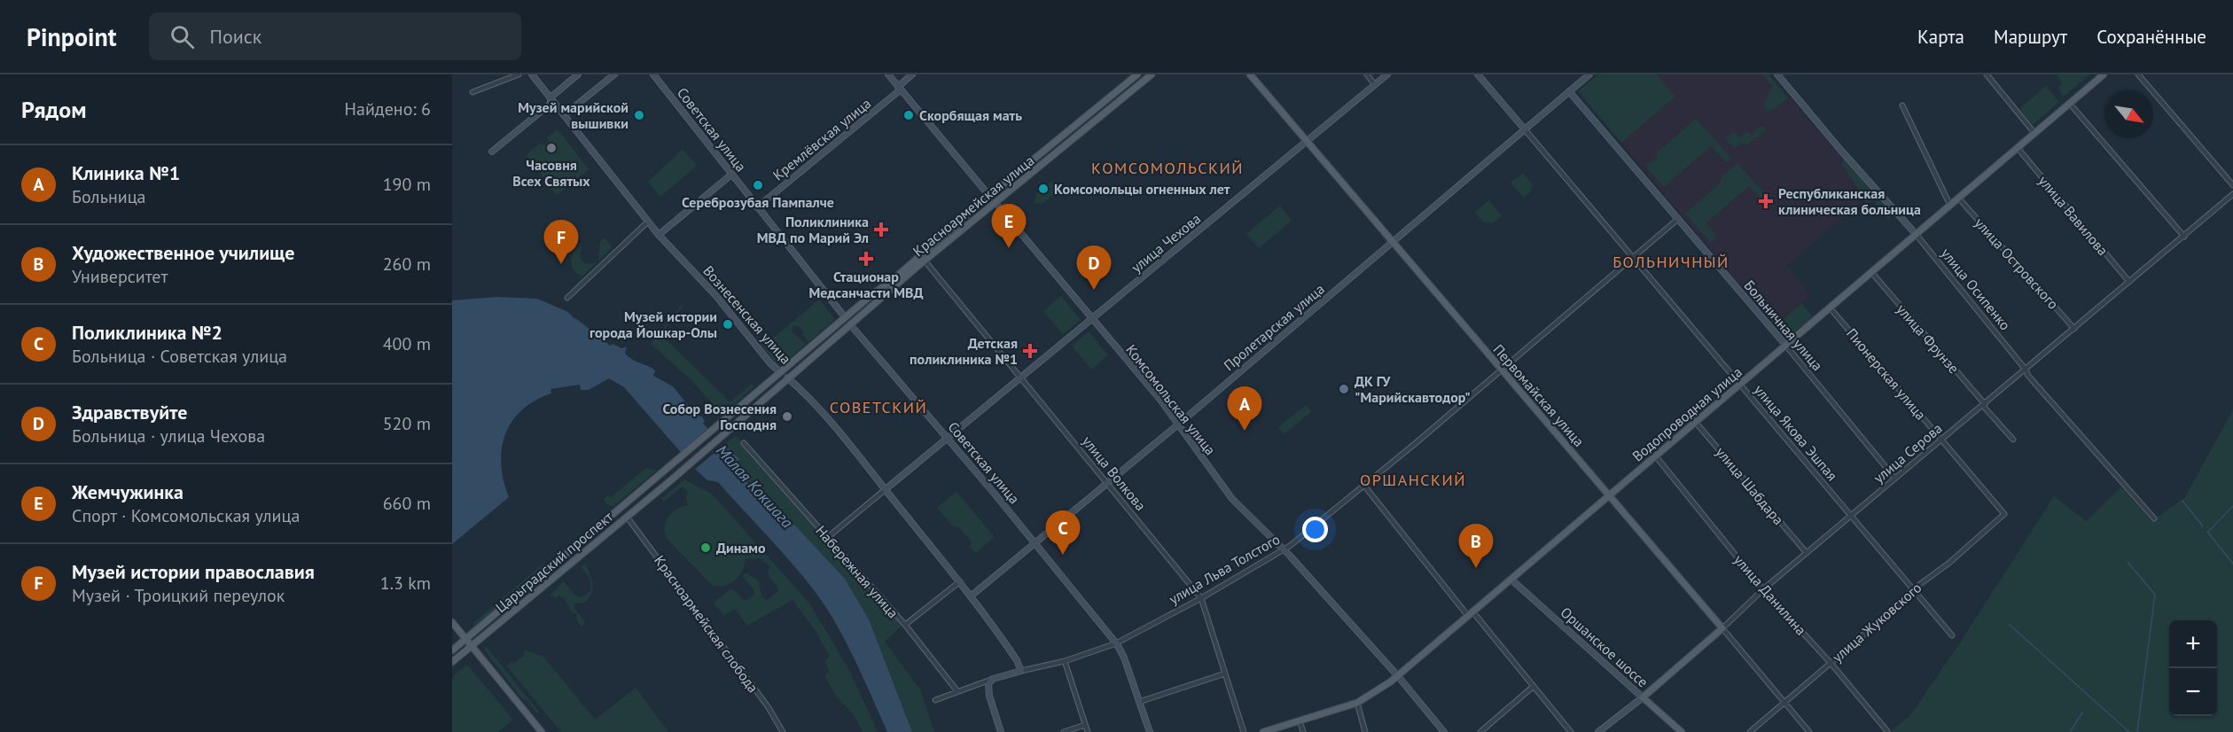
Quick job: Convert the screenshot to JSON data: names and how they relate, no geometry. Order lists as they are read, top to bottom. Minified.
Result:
{"streets":{"main road":["Советская улица","Красноармейская улица","Вознесенская улица","Первомайская улица","Комсомольская улица","Водопроводная улица","улица Серова","Царьградский проспект","Оршанское шоссе"],"street":["Кремлёвская улица","улица Вавилова","улица Чехова","улица Островского","улица Осипенко","Больничная улица","Пролетарская улица","улица Фрунзе","Пионерская улица","улица Якова Эшпая","улица Волкова","улица Шабдара","улица Льва Толстого","Набережная улица","улица Данилина","улица Жуковского","Красноармейская слобода"]},"crossings":[["Советская улица","Кремлёвская улица"],["Советская улица","Красноармейская улица"],["Советская улица","улица Чехова"],["Советская улица","Пролетарская улица"],["Советская улица","улица Льва Толстого"],["Кремлёвская улица","Комсомольская улица"],["Красноармейская улица","Вознесенская улица"],["Красноармейская улица","Комсомольская улица"],["Красноармейская улица","улица Волкова"],["Красноармейская улица","Царьградский проспект"],["улица Вавилова","Водопроводная улица"],["улица Вавилова","улица Серова"],["улица Чехова","Вознесенская улица"],["улица Чехова","Первомайская улица"],["улица Чехова","Комсомольская улица"],["улица Чехова","улица Волкова"],["улица Островского","Водопроводная улица"],["улица Островского","улица Серова"],["улица Осипенко","Водопроводная улица"],["улица Осипенко","улица Серова"],["Вознесенская улица","Пролетарская улица"],["Вознесенская улица","Царьградский проспект"],["Вознесенская улица","улица Льва Толстого"],["Больничная улица","Пролетарская улица"],["Больничная улица","Водопроводная улица"],["Больничная улица","улица Серова"],["Больничная улица","улица Льва Толстого"],["Пролетарская улица","Первомайская улица"],["Пролетарская улица","Комсомольская улица"],["Пролетарская улица","улица Якова Эшпая"],["Пролетарская улица","улица Волкова"],["улица Фрунзе","Водопроводная улица"],["улица Фрунзе","улица Серова"],["Пионерская улица","Водопроводная улица"],["Пионерская улица","улица Серова"],["Пионерская улица","улица Жуковского"],["Первомайская улица","Водопроводная улица"],["Первомайская улица","улица Серова"],["Первомайская улица","улица Льва Толстого"],["Первомайская улица","улица Жуковского"],["Комсомольская улица","Водопроводная улица"],["Комсомольская улица","улица Льва Толстого"],["Водопроводная улица","улица Якова Эшпая"],["Водопроводная улица","улица Шабдара"],["Водопроводная улица","улица Данилина"],["Водопроводная улица","Оршанское шоссе"],["улица Якова Эшпая","улица Серова"],["улица Якова Эшпая","улица Льва Толстого"],["улица Якова Эшпая","улица Жуковского"],["улица Серова","улица Шабдара"],["улица Серова","улица Данилина"],["улица Серова","Оршанское шоссе"],["улица Волкова","улица Льва Толстого"],["Царьградский проспект","Красноармейская слобода"],["улица Льва Толстого","Набережная улица"],["улица Данилина","улица Жуковского"]],"districts":["КОМСОМОЛЬСКИЙ","БОЛЬНИЧНЫЙ","СОВЕТСКИЙ","ОРШАНСКИЙ"],"water":["Малая Кокшага"],"places":{"other":["Музей марийской вышивки","Скорбящая мать","Часовня Всех Святых","Сереброзубая Пампалче","Комсомольцы огненных лет","Музей истории города Йошкар-Олы","ДК ГУ \"Марийскавтодор\"","Собор Вознесения Господня","Динамо"],"health":["Республиканская клиническая больница","Поликлиника МВД по Марий Эл","Стационар Медсанчасти МВД","Детская поликлиника №1"]},"north":"bottom right","page":{"header":"Pinpoint","search":"Поиск","nav":["Карта","Маршрут","Сохранённые"],"heading":["Рядом","Найдено: 6"],"list":[{"mark":"A","name":"Клиника №1","note":"Больница","value":"190 m"},{"mark":"B","name":"Художественное училище","note":"Университет","value":"260 m"},{"mark":"C","name":"Поликлиника №2","note":"Больница · Советская улица","value":"400 m"},{"mark":"D","name":"Здравствуйте","note":"Больница · улица Чехова","value":"520 m"},{"mark":"E","name":"Жемчужинка","note":"Спорт · Комсомольская улица","value":"660 m"},{"mark":"F","name":"Музей истории православия","note":"Музей · Троицкий переулок","value":"1.3 km"}],"pins":["E","F","D","A","C","B"],"map_buttons":["+","−"]}}
